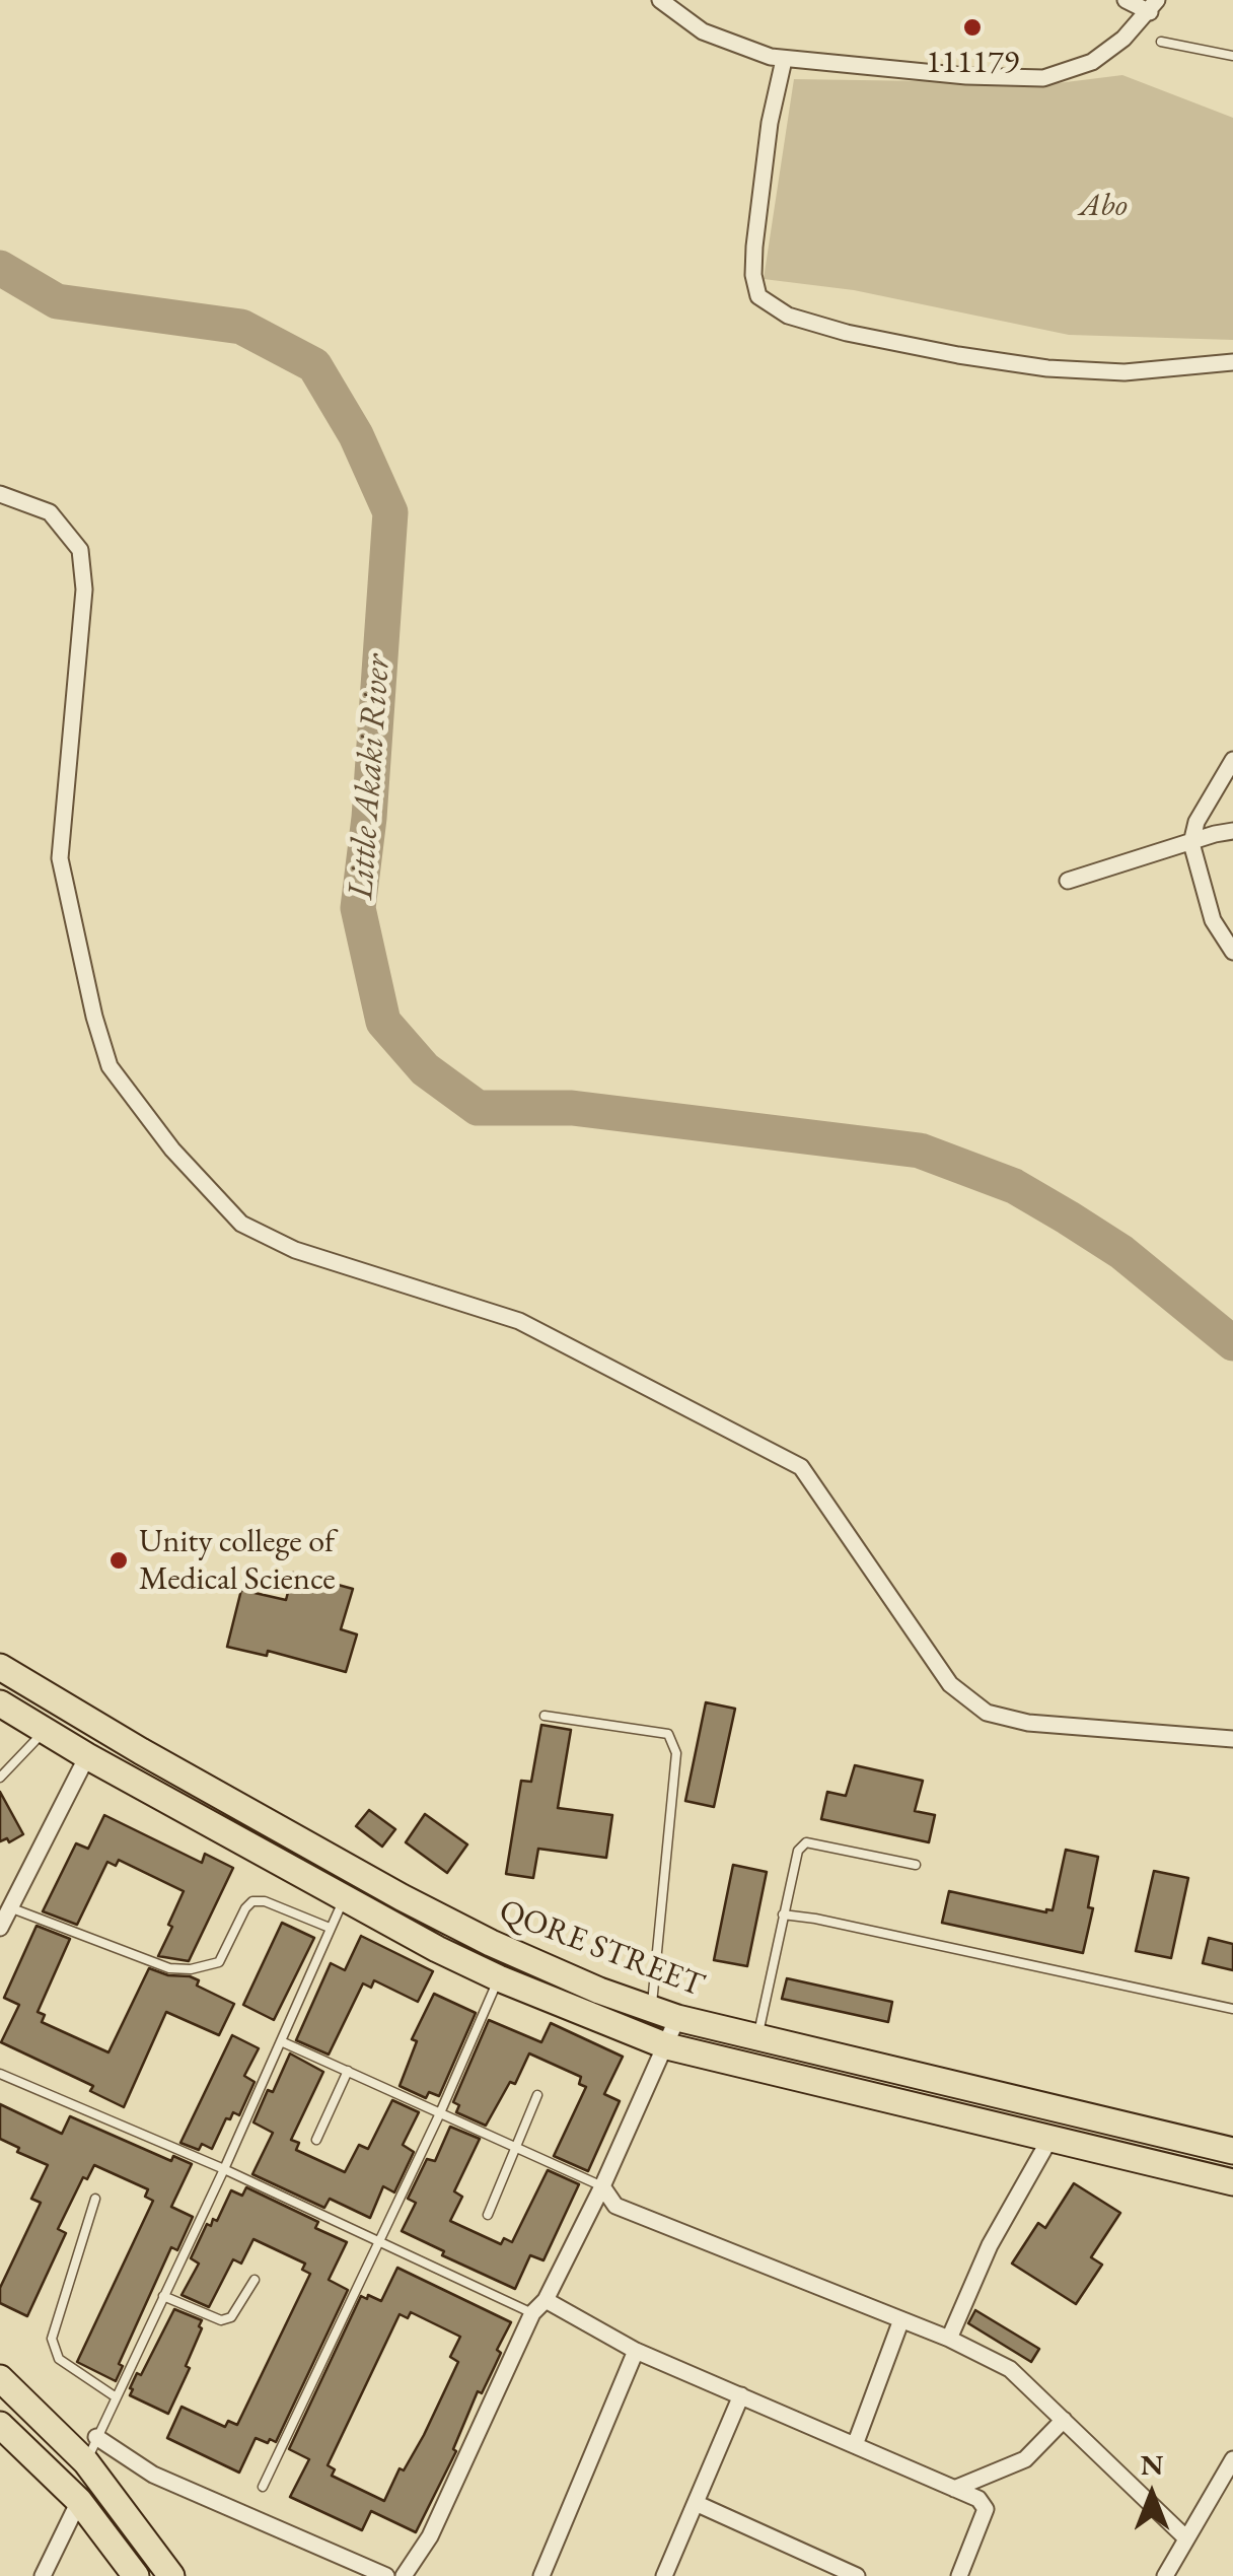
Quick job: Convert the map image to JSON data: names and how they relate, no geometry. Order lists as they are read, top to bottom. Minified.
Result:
{"streets":{"main road":["QORE STREET"]},"water":["Little Akaki River"],"parks":["Abo"],"places":["111179","Unity college of Medical Science"],"north":"top"}
